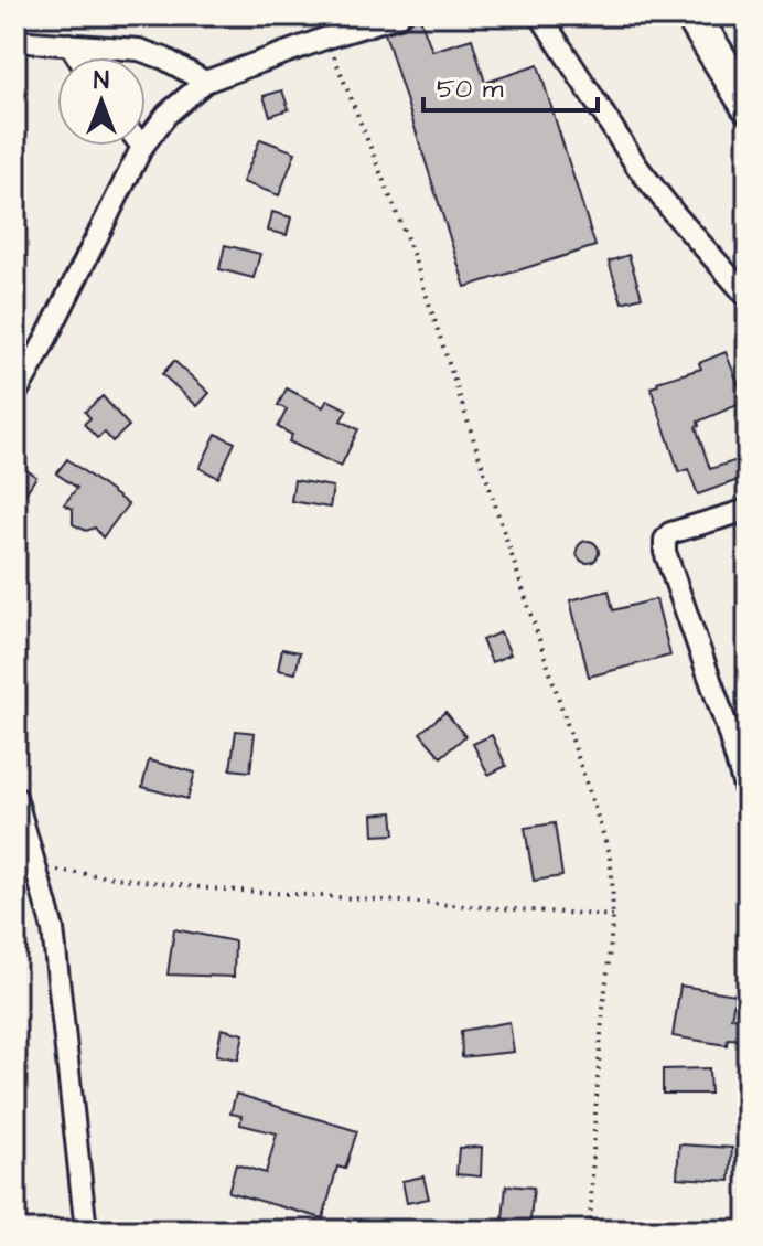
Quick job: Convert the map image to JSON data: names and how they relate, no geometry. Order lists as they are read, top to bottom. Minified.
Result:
{"scale_bar":"50 m","north":"top"}
